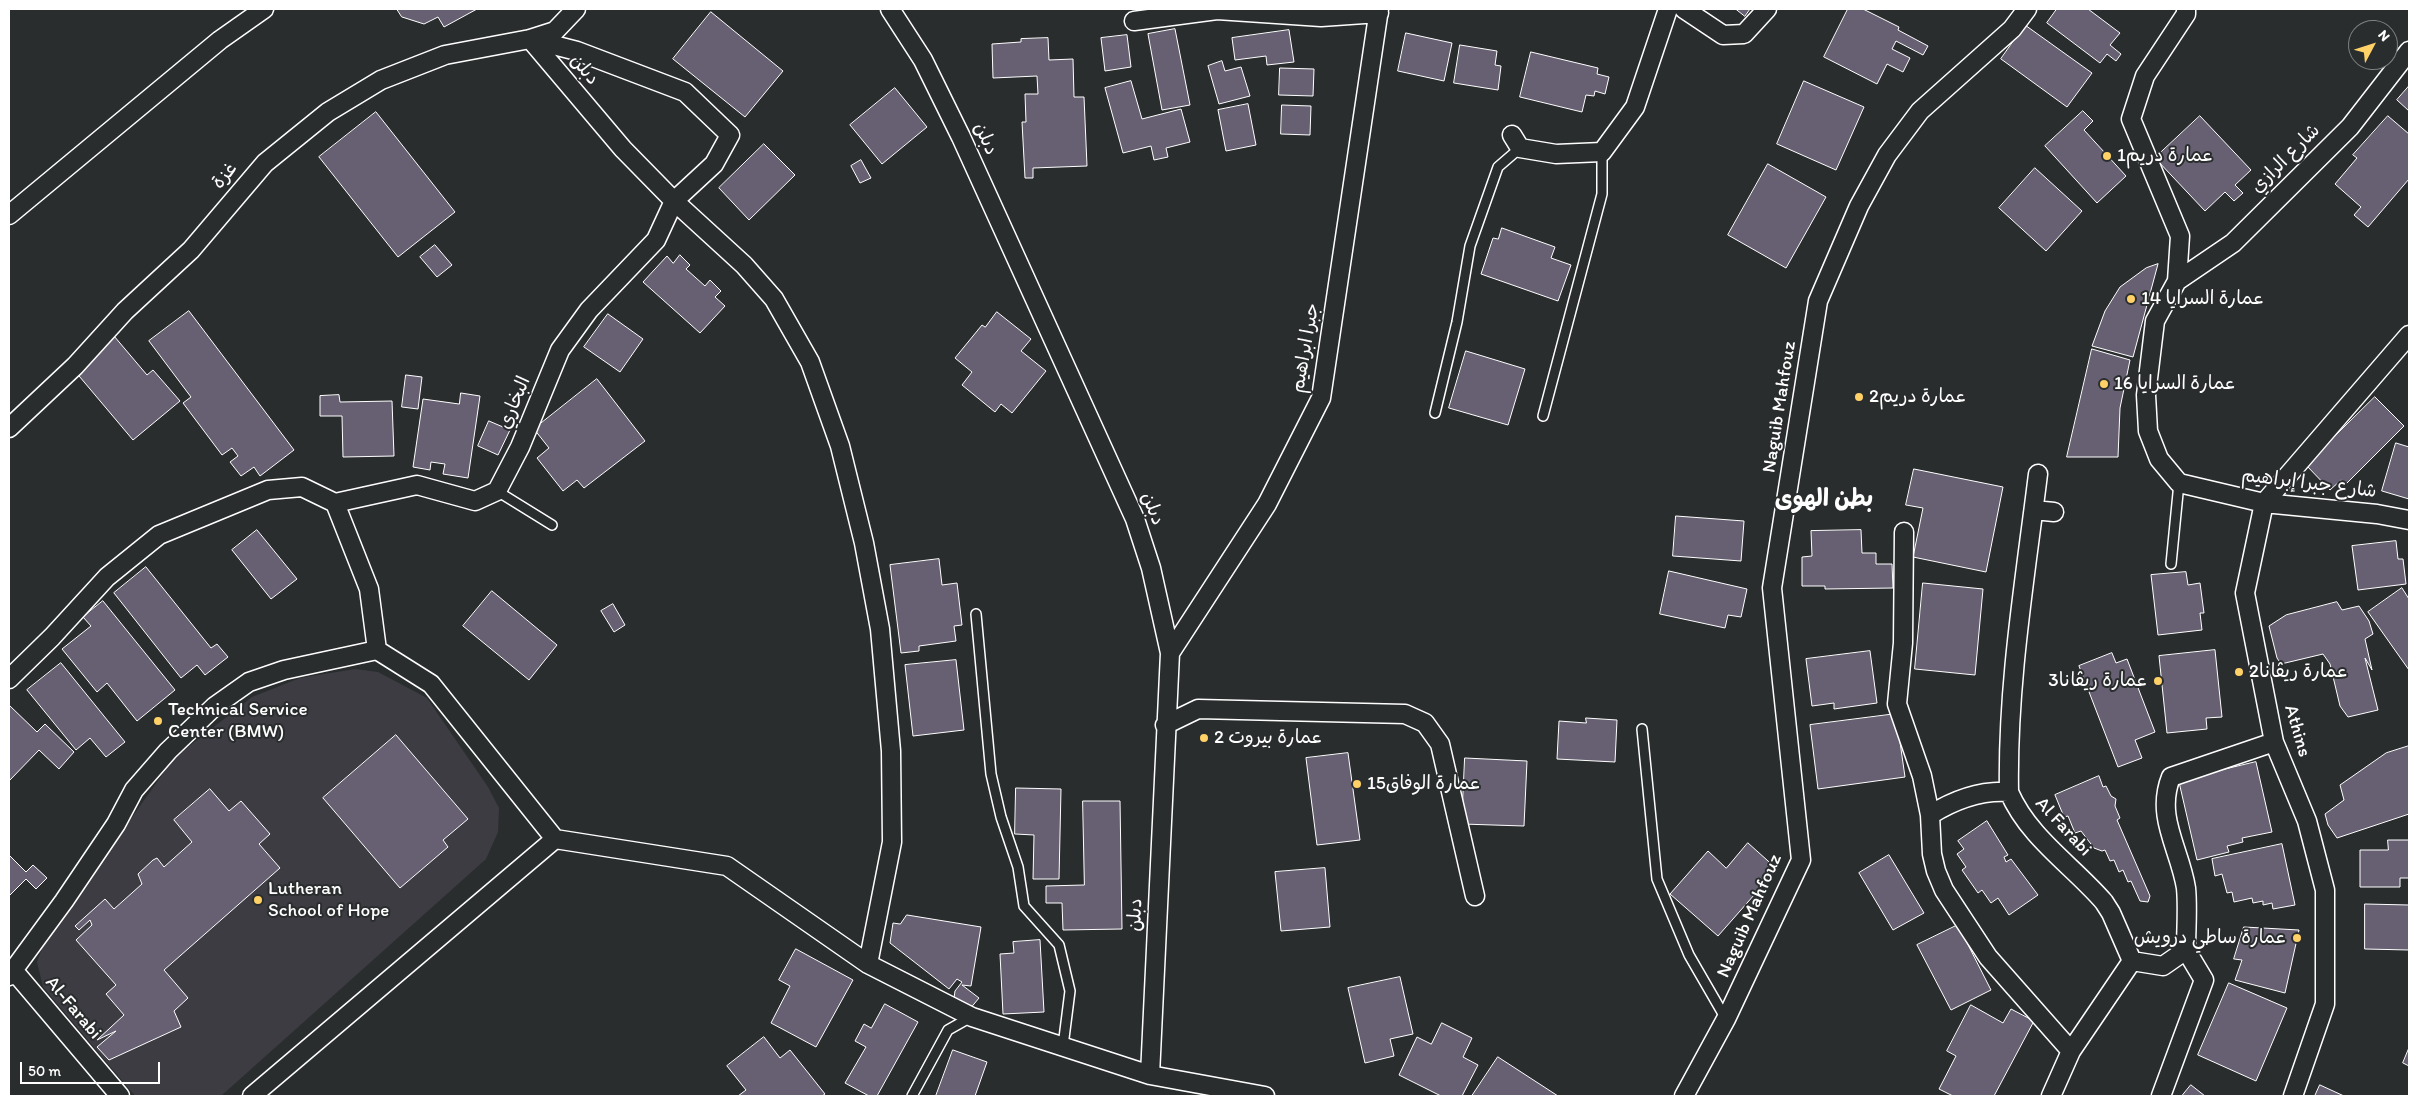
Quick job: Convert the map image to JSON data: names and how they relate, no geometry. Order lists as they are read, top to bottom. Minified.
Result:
{"streets":{"street":["دبلن","شارع الرازي","غزة","جبرا ابراهيم","البخاري","Naguib Mahfouz","شارع جبرا إبراهيم","Athins","Al Farabi","Al-Farabi"]},"crossings":[["دبلن","غزة"],["دبلن","جبرا ابراهيم"],["دبلن","البخاري"],["شارع جبرا إبراهيم","Athins"]],"districts":["بطن الهوى"],"places":["عمارة دريم1","عمارة السرايا 14","عمارة السرايا 16","عمارة دريم2","عمارة ريڤانا2","عمارة ريڤانا3","Technical Service Center (BMW)","عمارة بيروت 2","عمارة الوفاق15","Lutheran School of Hope","عمارة ساطي درويش"],"scale_bar":"50 m","north":"top right"}
